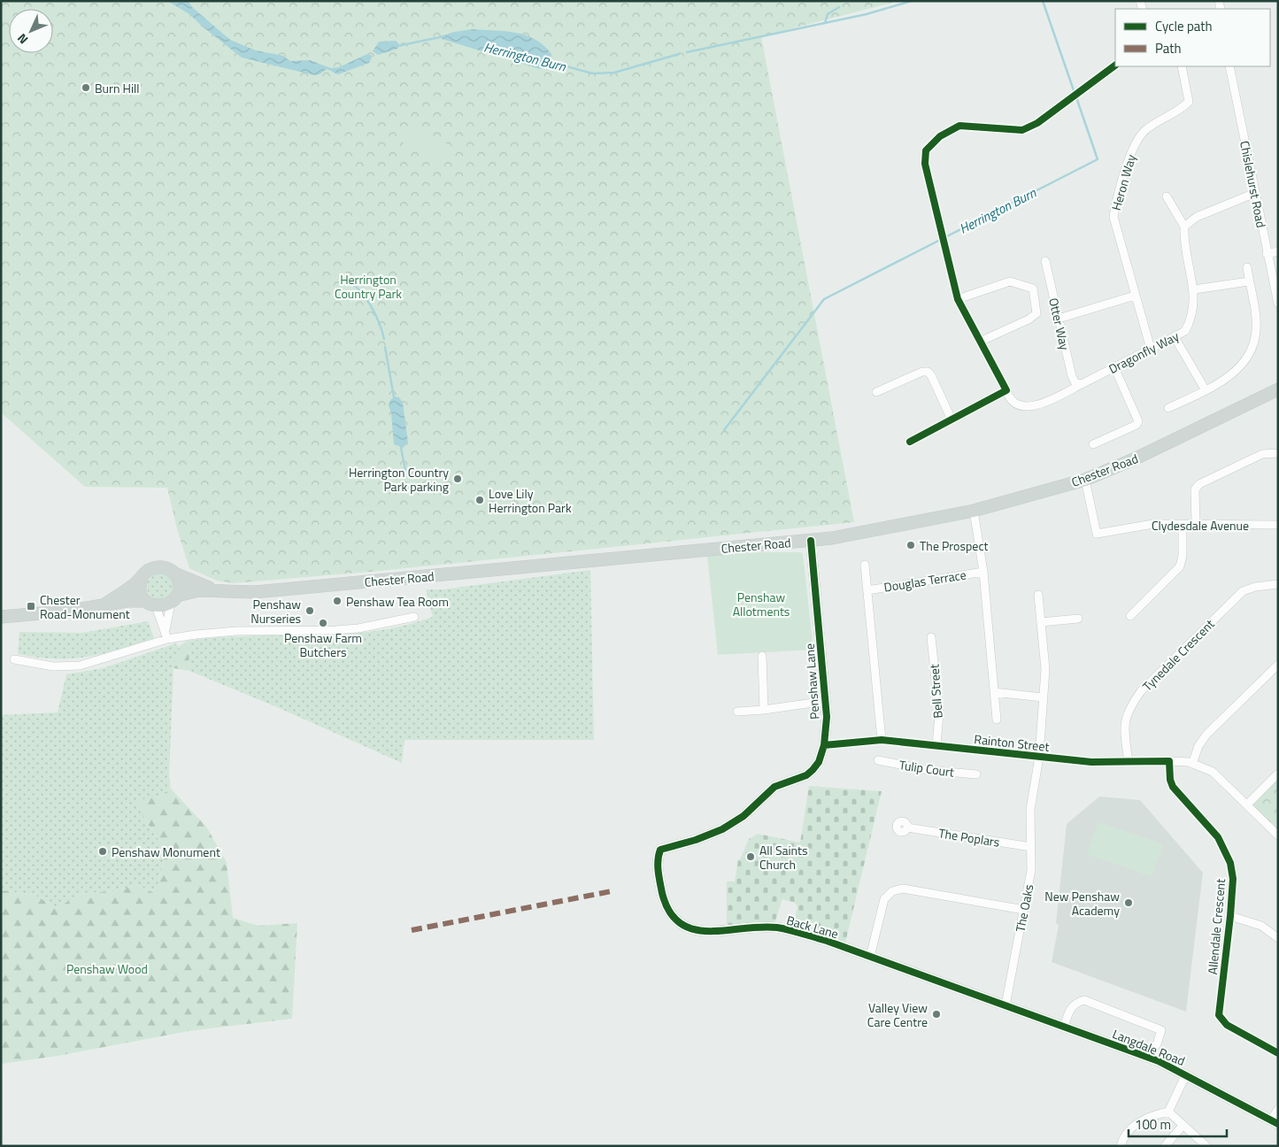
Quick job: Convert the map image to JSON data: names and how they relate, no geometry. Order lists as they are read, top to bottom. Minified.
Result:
{"streets":{"main road":["Chester Road"],"street":["Heron Way","Chislehurst Road","Otter Way","Dragonfly Way","Clydesdale Avenue","Douglas Terrace","Tynedale Crescent","Penshaw Lane","Bell Street","Rainton Street","Tulip Court","The Poplars","The Oaks","Back Lane","Allendale Crescent","Langdale Road"]},"crossings":[["Heron Way","Dragonfly Way"],["Otter Way","Dragonfly Way"],["Chester Road","Clydesdale Avenue"],["Chester Road","Penshaw Lane"],["Tynedale Crescent","Rainton Street"],["Penshaw Lane","Rainton Street"],["Penshaw Lane","Back Lane"],["Bell Street","Rainton Street"],["Rainton Street","The Oaks"],["The Poplars","The Oaks"],["The Oaks","Back Lane"],["The Oaks","Langdale Road"],["Back Lane","Langdale Road"]],"water":["Herrington Burn"],"parks":["Herrington Country Park","Penshaw Allotments","Penshaw Wood"],"places":{"other":["Burn Hill","Herrington Country Park parking","Love Lily Herrington Park","The Prospect","Penshaw Tea Room","Penshaw Nurseries","Penshaw Farm Butchers","Penshaw Monument","All Saints Church","New Penshaw Academy","Valley View Care Centre"],"transit":["Chester Road-Monument"]},"legend":["Cycle path","Path"],"scale_bar":"100 m","north":"bottom left"}
